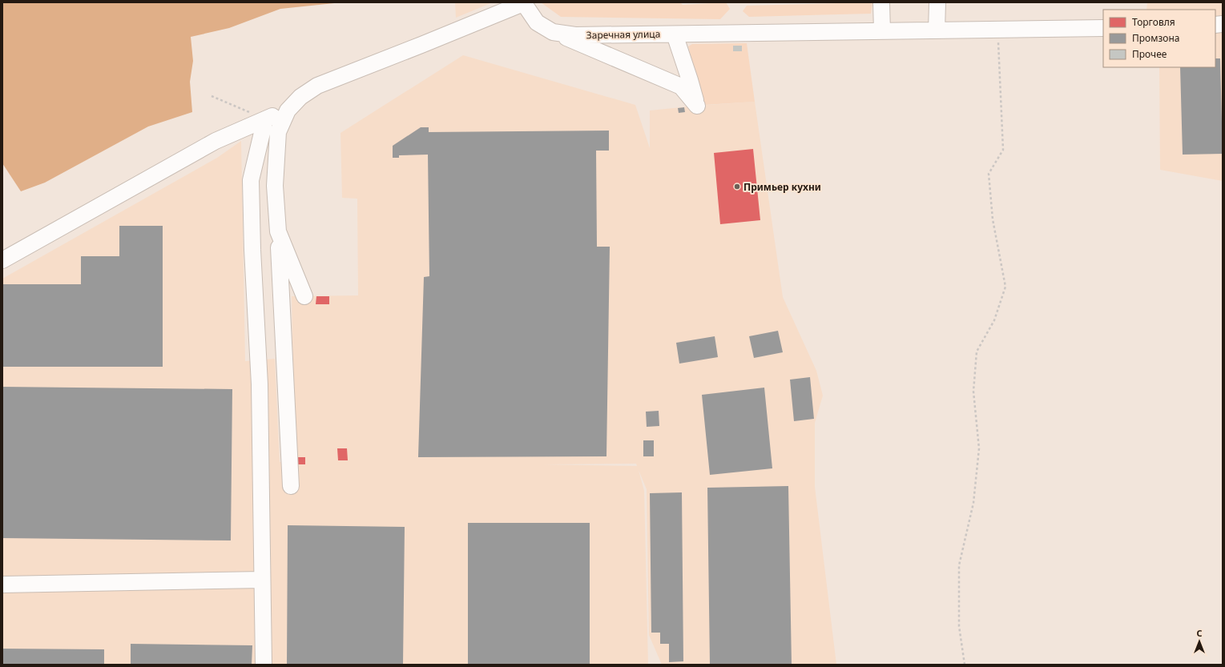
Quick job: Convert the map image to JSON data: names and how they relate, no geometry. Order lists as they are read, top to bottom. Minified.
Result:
{"streets":{"street":["Заречная улица"]},"places":["Примьер кухни"],"legend":["Торговля","Промзона","Прочее"],"north":"top"}
